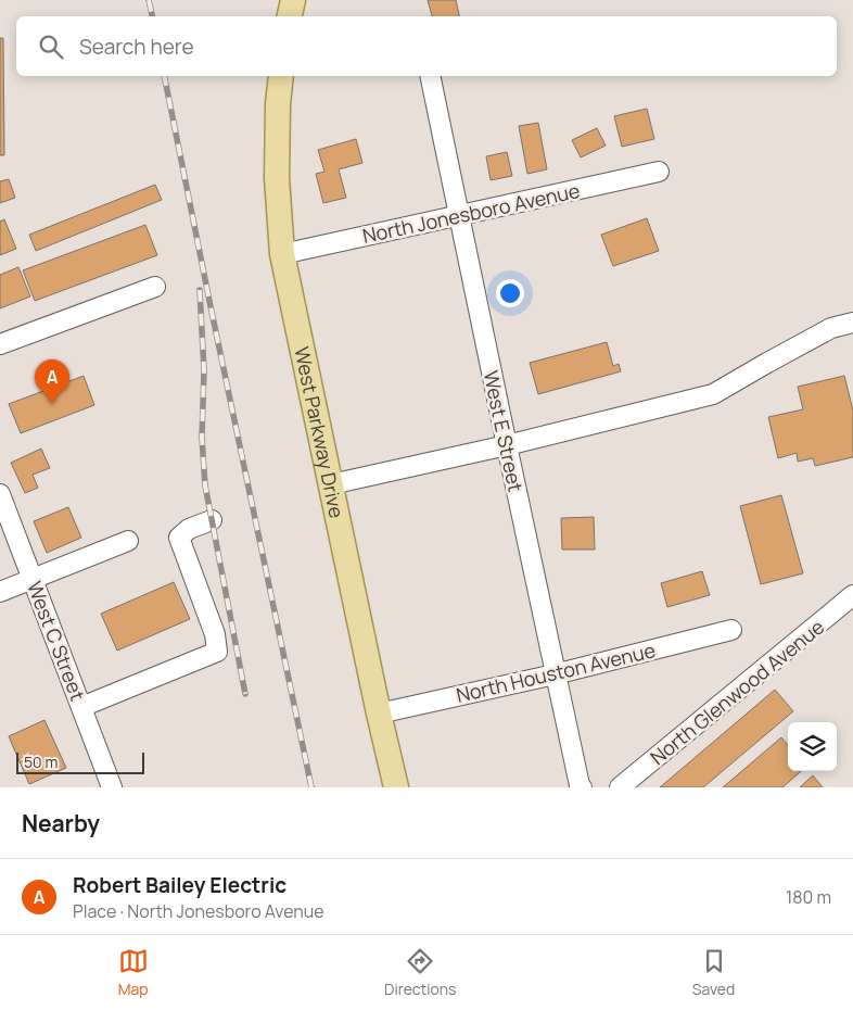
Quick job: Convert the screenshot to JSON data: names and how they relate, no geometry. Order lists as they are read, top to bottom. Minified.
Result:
{"streets":{"main road":["West Parkway Drive"],"street":["North Jonesboro Avenue","West E Street","West C Street","North Houston Avenue","North Glenwood Avenue"]},"crossings":[["North Jonesboro Avenue","West E Street"],["North Jonesboro Avenue","West Parkway Drive"],["West E Street","North Houston Avenue"],["West Parkway Drive","North Houston Avenue"]],"scale_bar":"50 m","page":{"search":"Search here","pins":"A","scale":"50 m","heading":"Nearby","list":[{"mark":"A","name":"Robert Bailey Electric","note":"Place · North Jonesboro Avenue","value":"180 m"}],"nav":["Map","Directions","Saved"]}}
